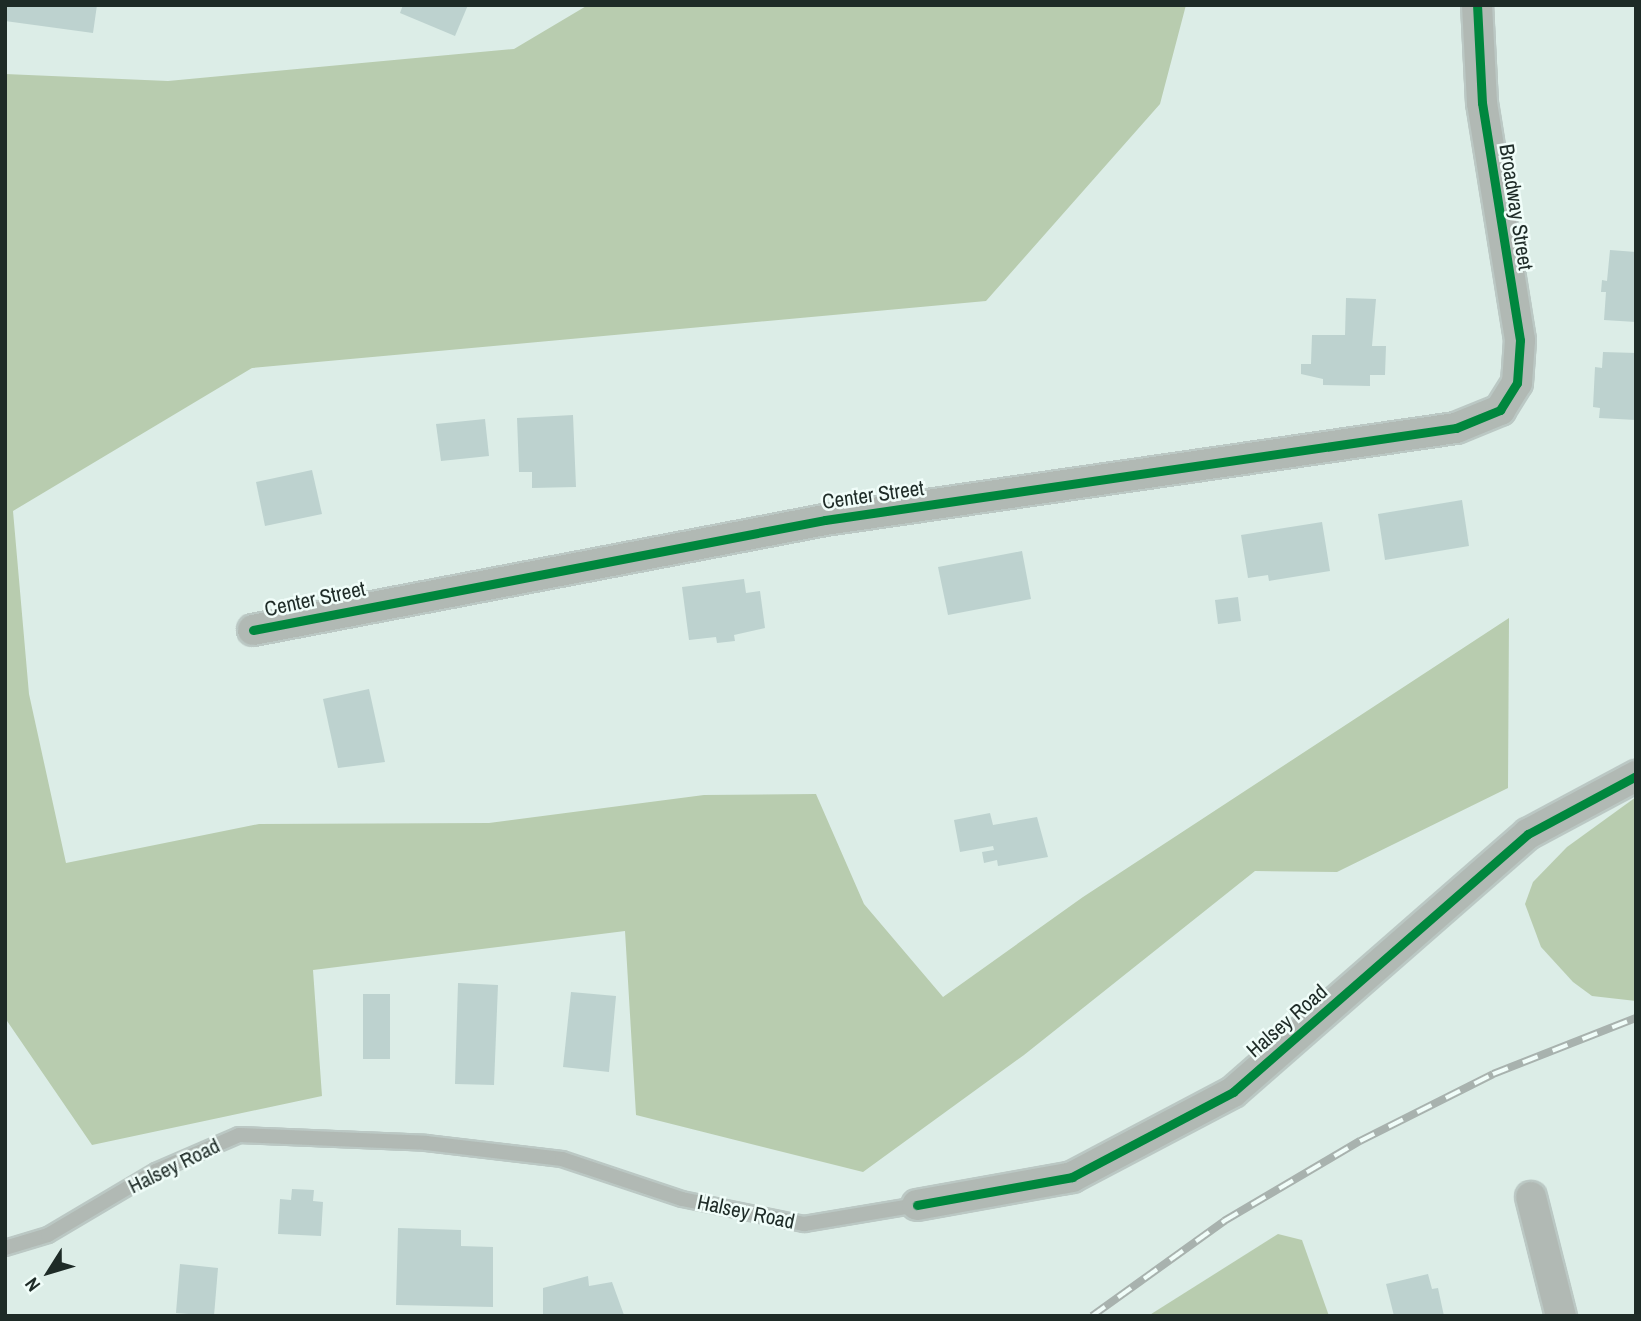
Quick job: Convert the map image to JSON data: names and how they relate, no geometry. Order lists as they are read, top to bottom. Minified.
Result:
{"streets":{"street":["Broadway Street","Center Street","Halsey Road"]},"crossings":[["Broadway Street","Center Street"]],"north":"bottom left"}
